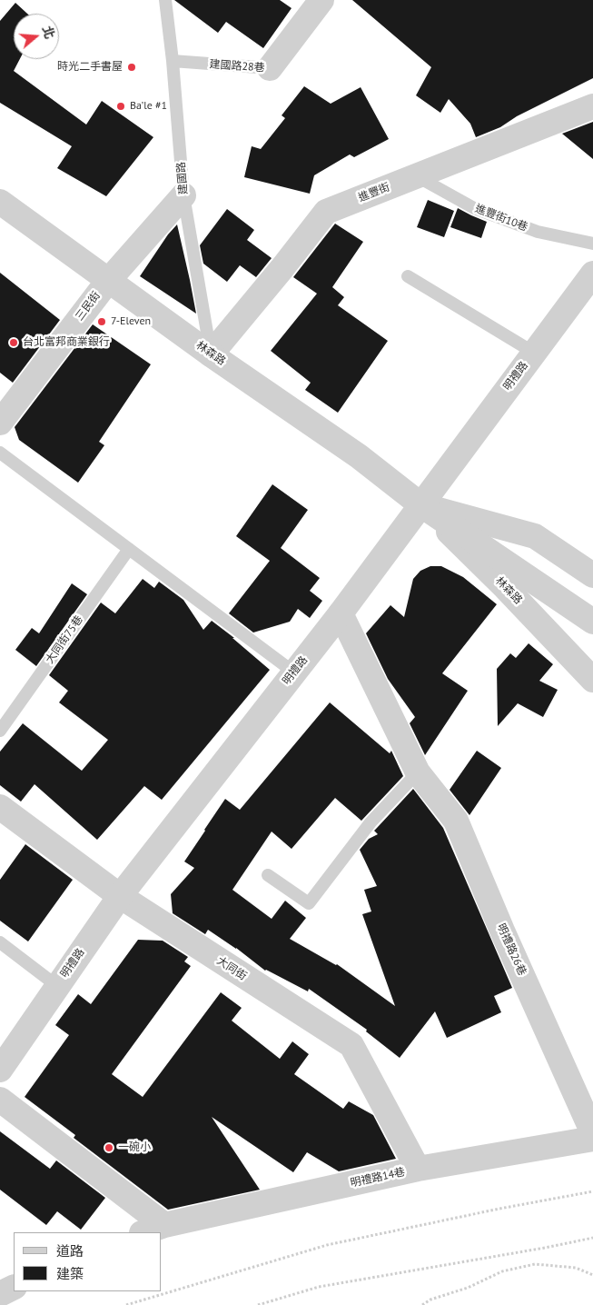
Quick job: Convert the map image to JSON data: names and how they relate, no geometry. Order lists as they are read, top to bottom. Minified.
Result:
{"streets":{"street":["建國路28巷","進豐街","三民街","林森路","明禮路","明禮路26巷","大同街","明禮路14巷"],"lane":["建國路","進豐街10巷","大同街75巷"]},"crossings":[["建國路28巷","建國路"],["建國路","進豐街"],["建國路","三民街"],["建國路","林森路"],["進豐街","進豐街10巷"],["進豐街","林森路"],["三民街","林森路"],["林森路","明禮路"],["明禮路","明禮路26巷"],["明禮路","大同街"],["大同街","明禮路14巷"]],"places":["時光二手書屋","Ba’le #1","7-Eleven","台北富邦商業銀行","一碗小"],"legend":["道路","建築"],"north":"right"}
